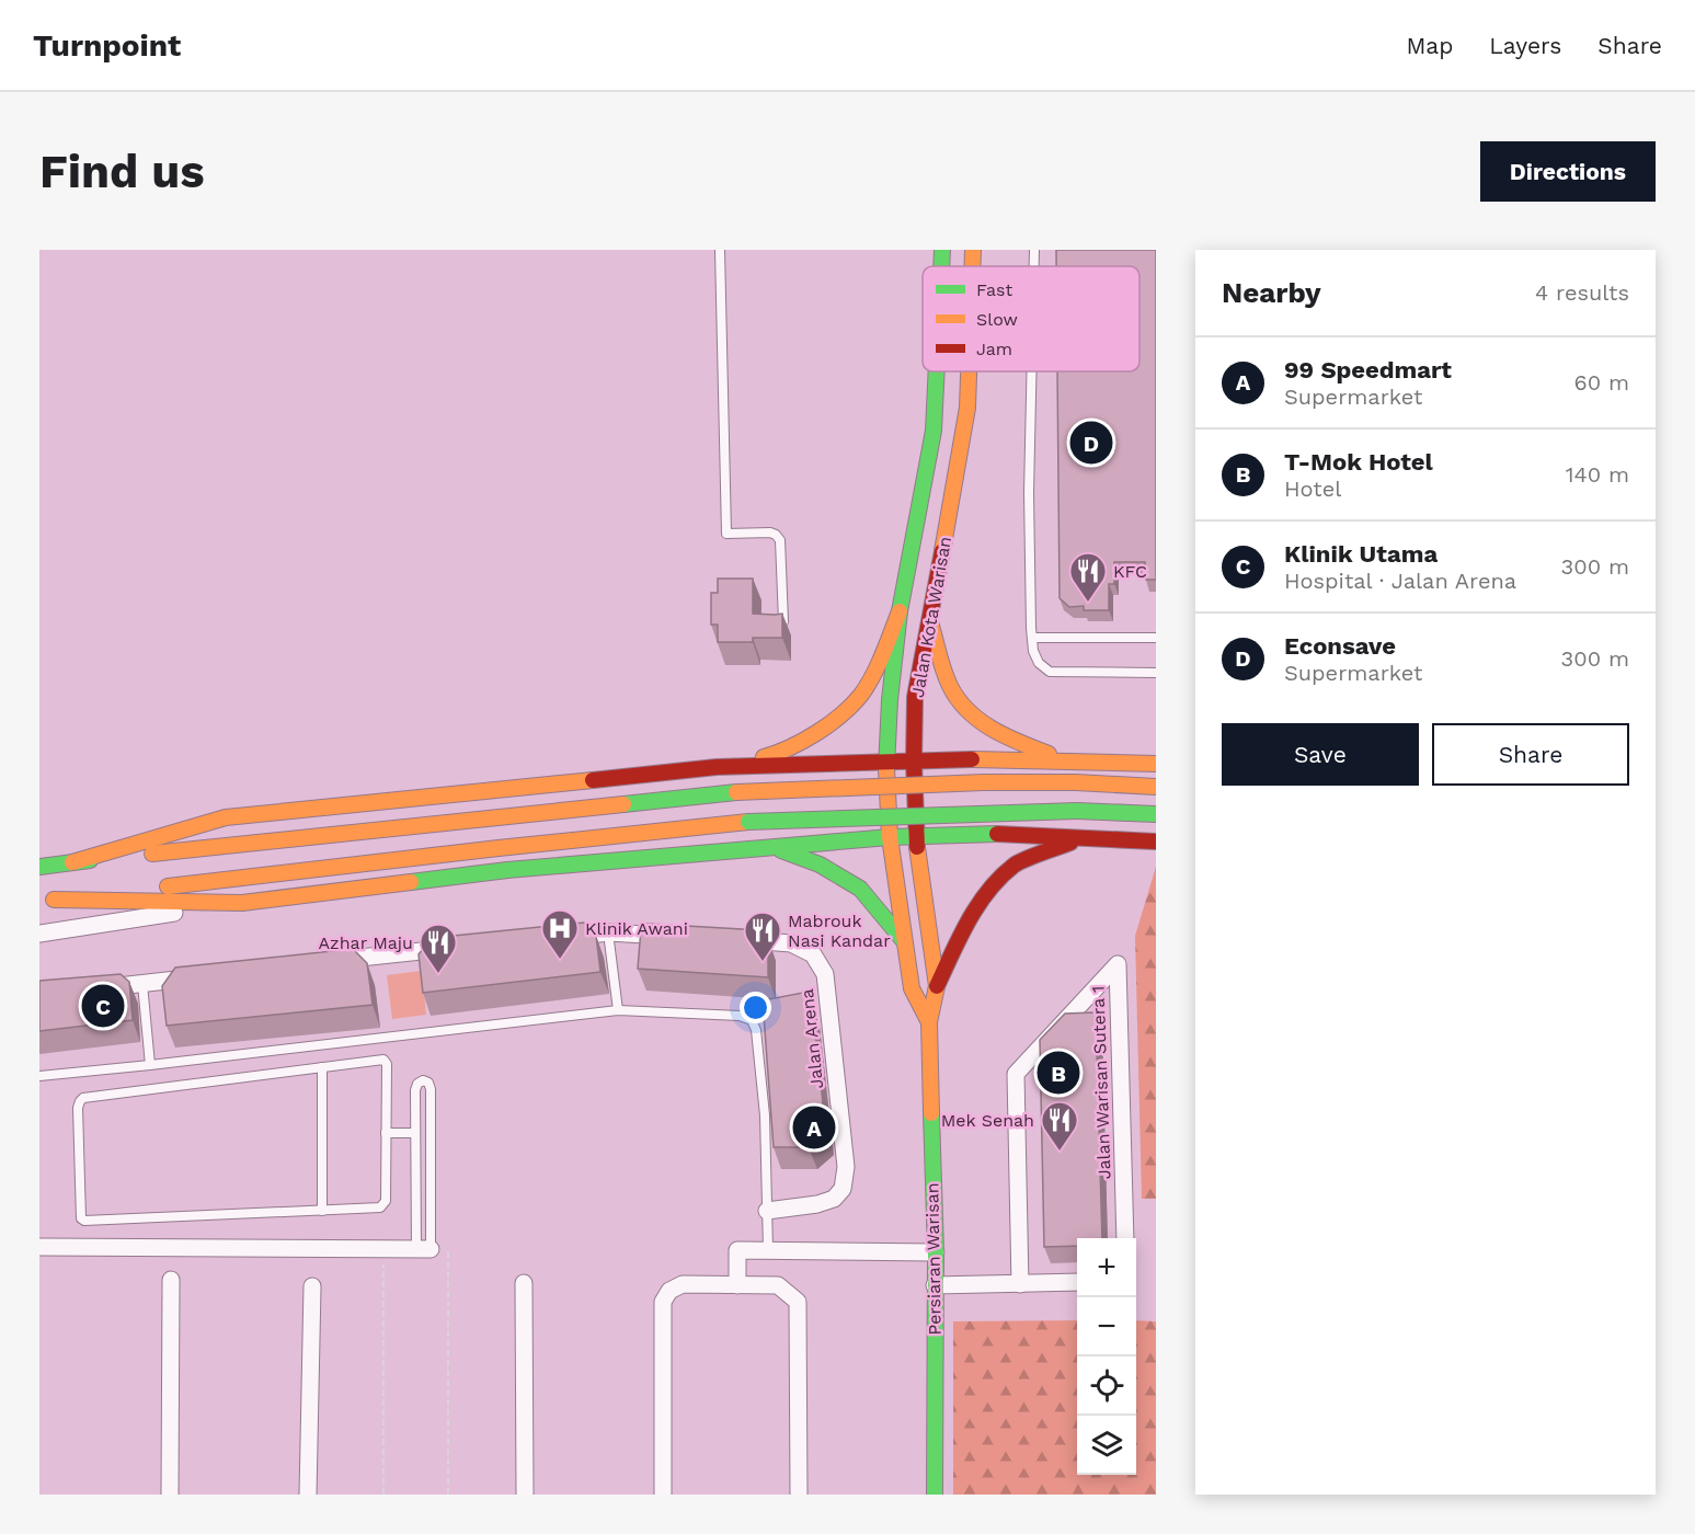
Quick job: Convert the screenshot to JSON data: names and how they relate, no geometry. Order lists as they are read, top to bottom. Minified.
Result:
{"streets":{"main road":["Jalan Kota Warisan","Persiaran Warisan"],"street":["Jalan Arena","Jalan Warisan Sutera 1"]},"crossings":[["Jalan Kota Warisan","Persiaran Warisan"]],"places":{"restaurant":["KFC","Mabrouk Nasi Kandar","Azhar Maju","Mek Senah"],"hospital":["Klinik Awani"]},"legend":["Fast","Slow","Jam"],"page":{"header":"Turnpoint","nav":["Map","Layers","Share"],"buttons":["Directions",["Save","Share"]],"title":"Find us","heading":["Nearby","4 results"],"list":[{"mark":"A","name":"99 Speedmart","note":"Supermarket","value":"60 m"},{"mark":"B","name":"T-Mok Hotel","note":"Hotel","value":"140 m"},{"mark":"C","name":"Klinik Utama","note":"Hospital · Jalan Arena","value":"300 m"},{"mark":"D","name":"Econsave","note":"Supermarket","value":"300 m"}],"pins":["D","C","B","A"],"map_buttons":["+","−"]}}
